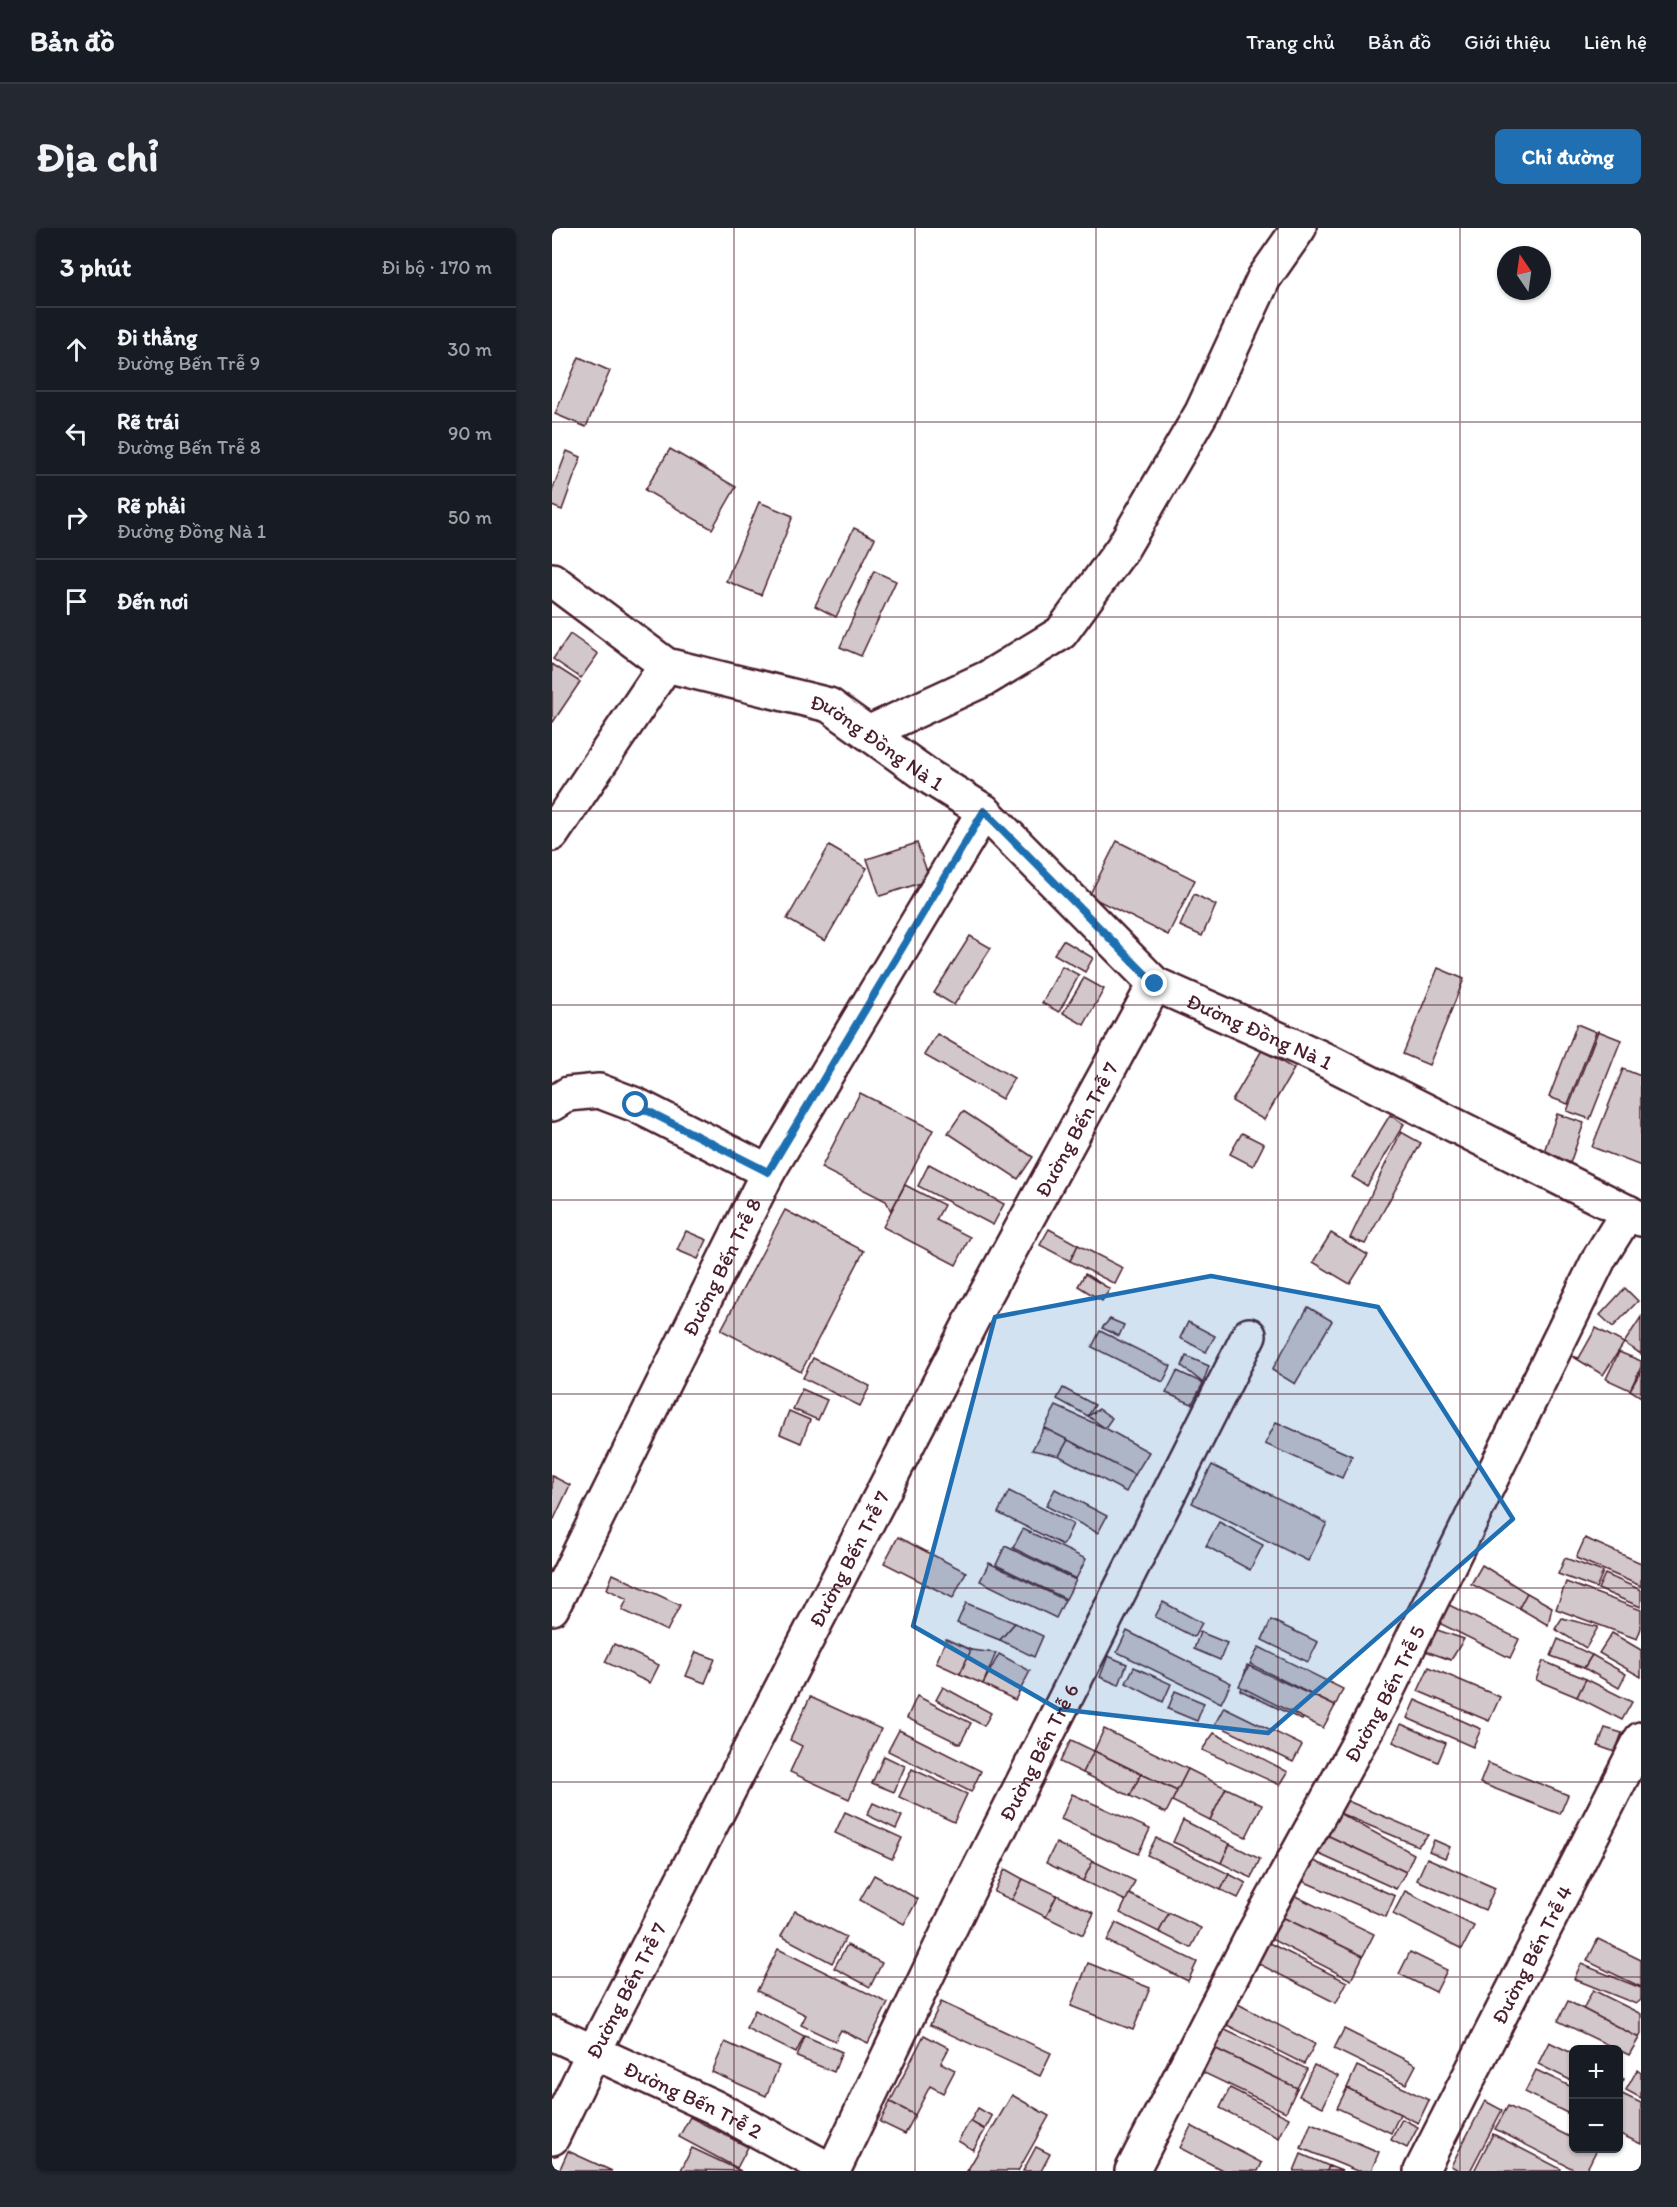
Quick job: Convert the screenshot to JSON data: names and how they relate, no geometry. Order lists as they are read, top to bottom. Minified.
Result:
{"streets":{"street":["Đường Đồng Nà 1","Đường Bến Trễ 7","Đường Bến Trễ 8","Đường Bến Trễ 5","Đường Bến Trễ 6","Đường Bến Trễ 4","Đường Bến Trễ 2"]},"crossings":[["Đường Đồng Nà 1","Đường Bến Trễ 7"],["Đường Đồng Nà 1","Đường Bến Trễ 8"],["Đường Đồng Nà 1","Đường Bến Trễ 5"],["Đường Bến Trễ 7","Đường Bến Trễ 2"],["Đường Bến Trễ 6","Đường Bến Trễ 2"]],"north":"top","page":{"header":"Bản đồ","nav":["Trang chủ","Bản đồ","Giới thiệu","Liên hệ"],"buttons":"Chỉ đường","title":"Địa chỉ","heading":["3 phút","Đi bộ · 170 m"],"list":[["Đi thẳng","Đường Bến Trễ 9","30 m"],["Rẽ trái","Đường Bến Trễ 8","90 m"],["Rẽ phải","Đường Đồng Nà 1","50 m"],"Đến nơi"],"map_buttons":["+","−"]}}
